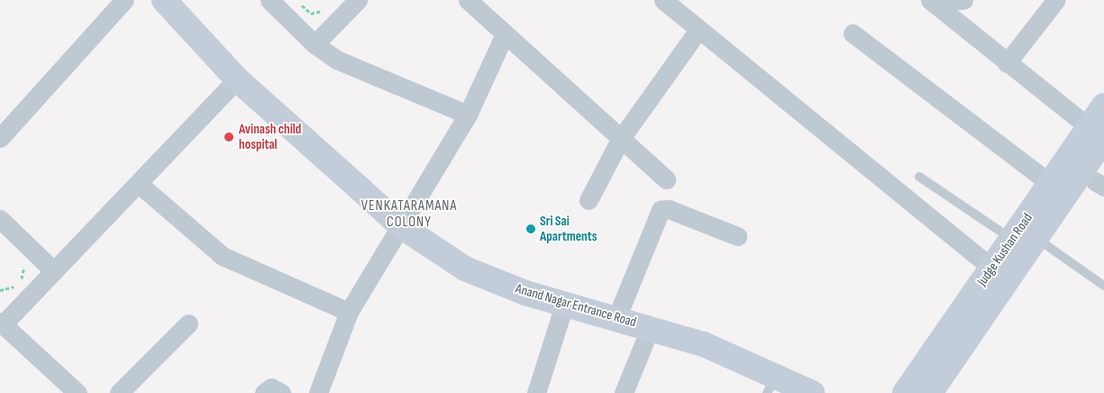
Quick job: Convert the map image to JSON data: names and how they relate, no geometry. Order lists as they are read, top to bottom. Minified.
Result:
{"streets":{"street":["Judge Kushan Road","Anand Nagar Entrance Road"]},"districts":["VENKATARAMANA COLONY"],"places":["Avinash child hospital","Sri Sai Apartments"]}
